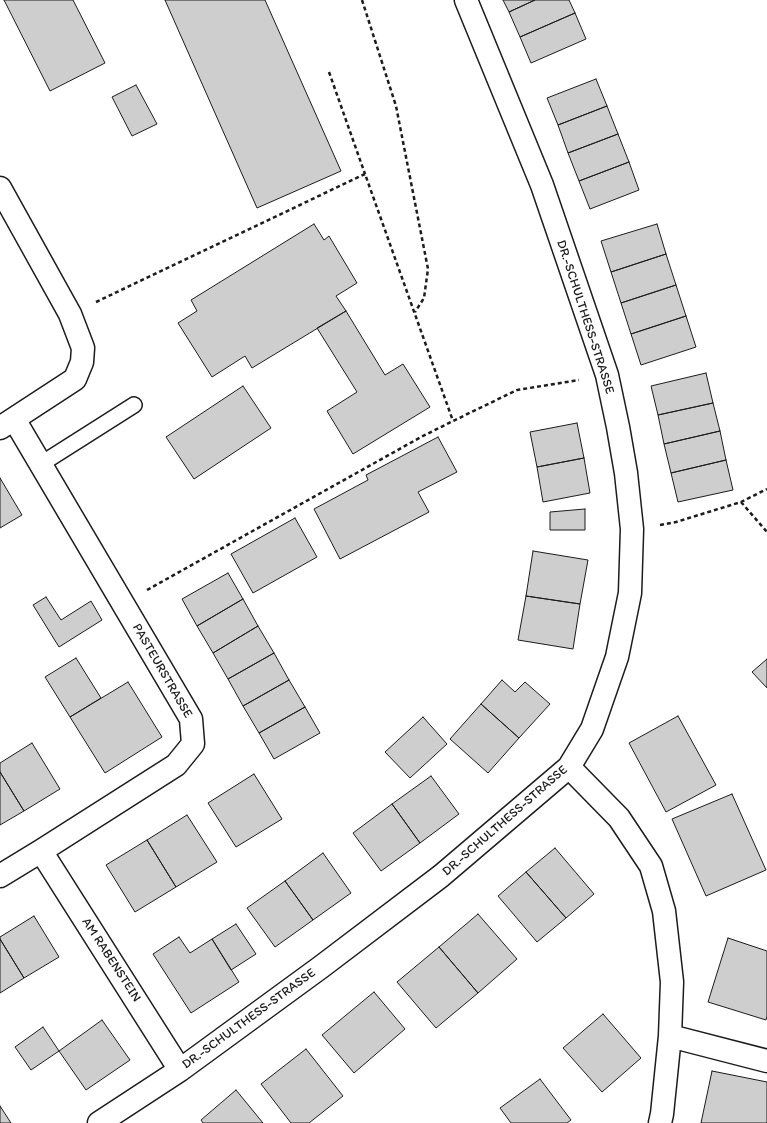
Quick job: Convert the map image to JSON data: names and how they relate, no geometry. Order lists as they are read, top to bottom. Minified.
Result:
{"streets":{"street":["DR.-SCHULTHESS-STRASSE","PASTEURSTRASSE","AM RABENSTEIN"]},"crossings":[["DR.-SCHULTHESS-STRASSE","AM RABENSTEIN"],["PASTEURSTRASSE","AM RABENSTEIN"]]}
